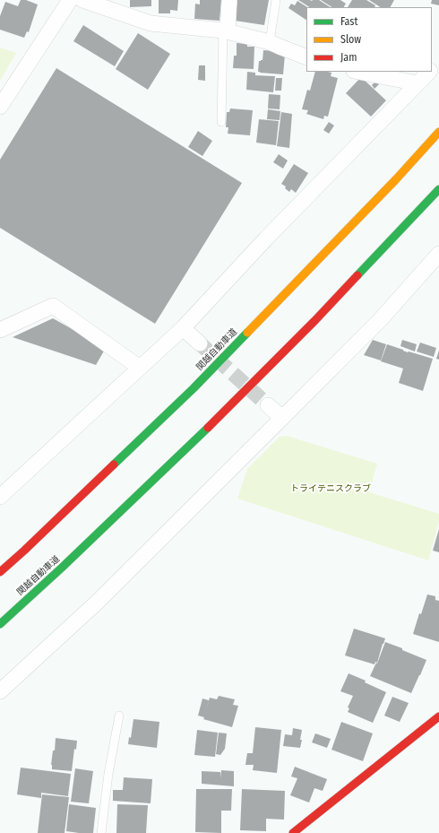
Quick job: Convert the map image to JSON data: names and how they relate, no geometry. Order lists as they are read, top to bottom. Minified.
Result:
{"streets":{"main road":["関越自動車道"]},"parks":["トライテニスクラブ"],"legend":["Fast","Slow","Jam"]}
